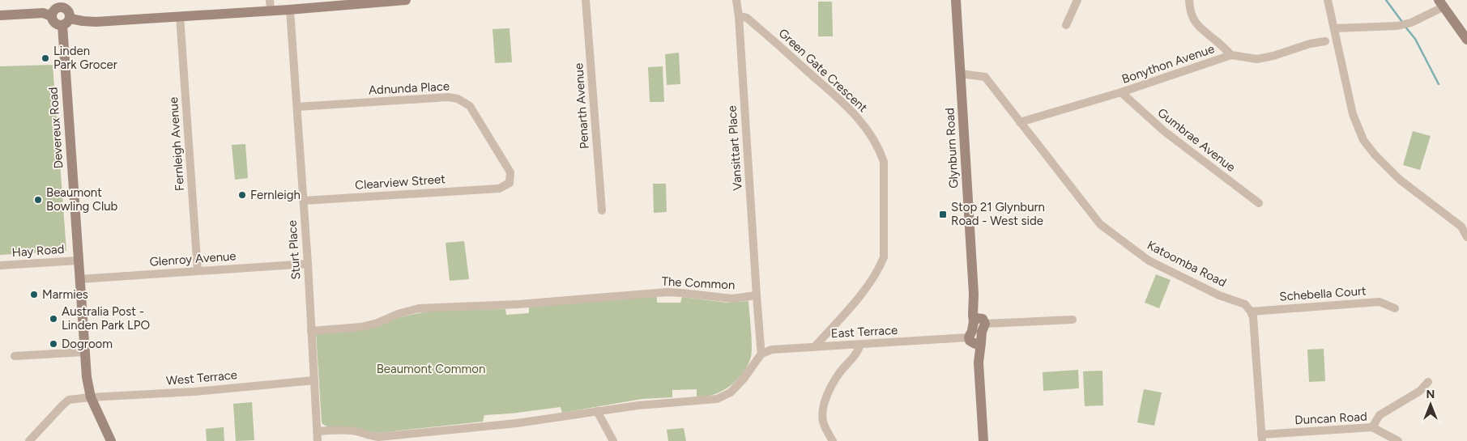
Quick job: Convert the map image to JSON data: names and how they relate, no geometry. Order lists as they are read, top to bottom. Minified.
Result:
{"streets":{"street":["Bonython Avenue","Green Gate Crescent","Adnunda Place","Penarth Avenue","Devereux Road","Gumbrae Avenue","Fernleigh Avenue","Vansittart Place","Glynburn Road","Clearview Street","Sturt Place","Hay Road","Glenroy Avenue","Katoomba Road","The Common","Schebella Court","East Terrace","West Terrace","Duncan Road"]},"crossings":[["Bonython Avenue","Gumbrae Avenue"],["Bonython Avenue","Katoomba Road"],["Green Gate Crescent","Vansittart Place"],["Green Gate Crescent","East Terrace"],["Adnunda Place","Clearview Street"],["Adnunda Place","Sturt Place"],["Devereux Road","Hay Road"],["Devereux Road","Glenroy Avenue"],["Devereux Road","West Terrace"],["Fernleigh Avenue","Glenroy Avenue"],["Vansittart Place","The Common"],["Glynburn Road","Katoomba Road"],["Glynburn Road","East Terrace"],["Clearview Street","Sturt Place"],["Sturt Place","Glenroy Avenue"],["Sturt Place","The Common"],["Sturt Place","West Terrace"],["Katoomba Road","Schebella Court"]],"parks":["Beaumont Common"],"places":{"other":["Linden Park Grocer","Fernleigh","Beaumont Bowling Club","Marmies","Australia Post - Linden Park LPO","Dogroom"],"transit":["Stop 21 Glynburn Road - West side"]},"north":"top"}
